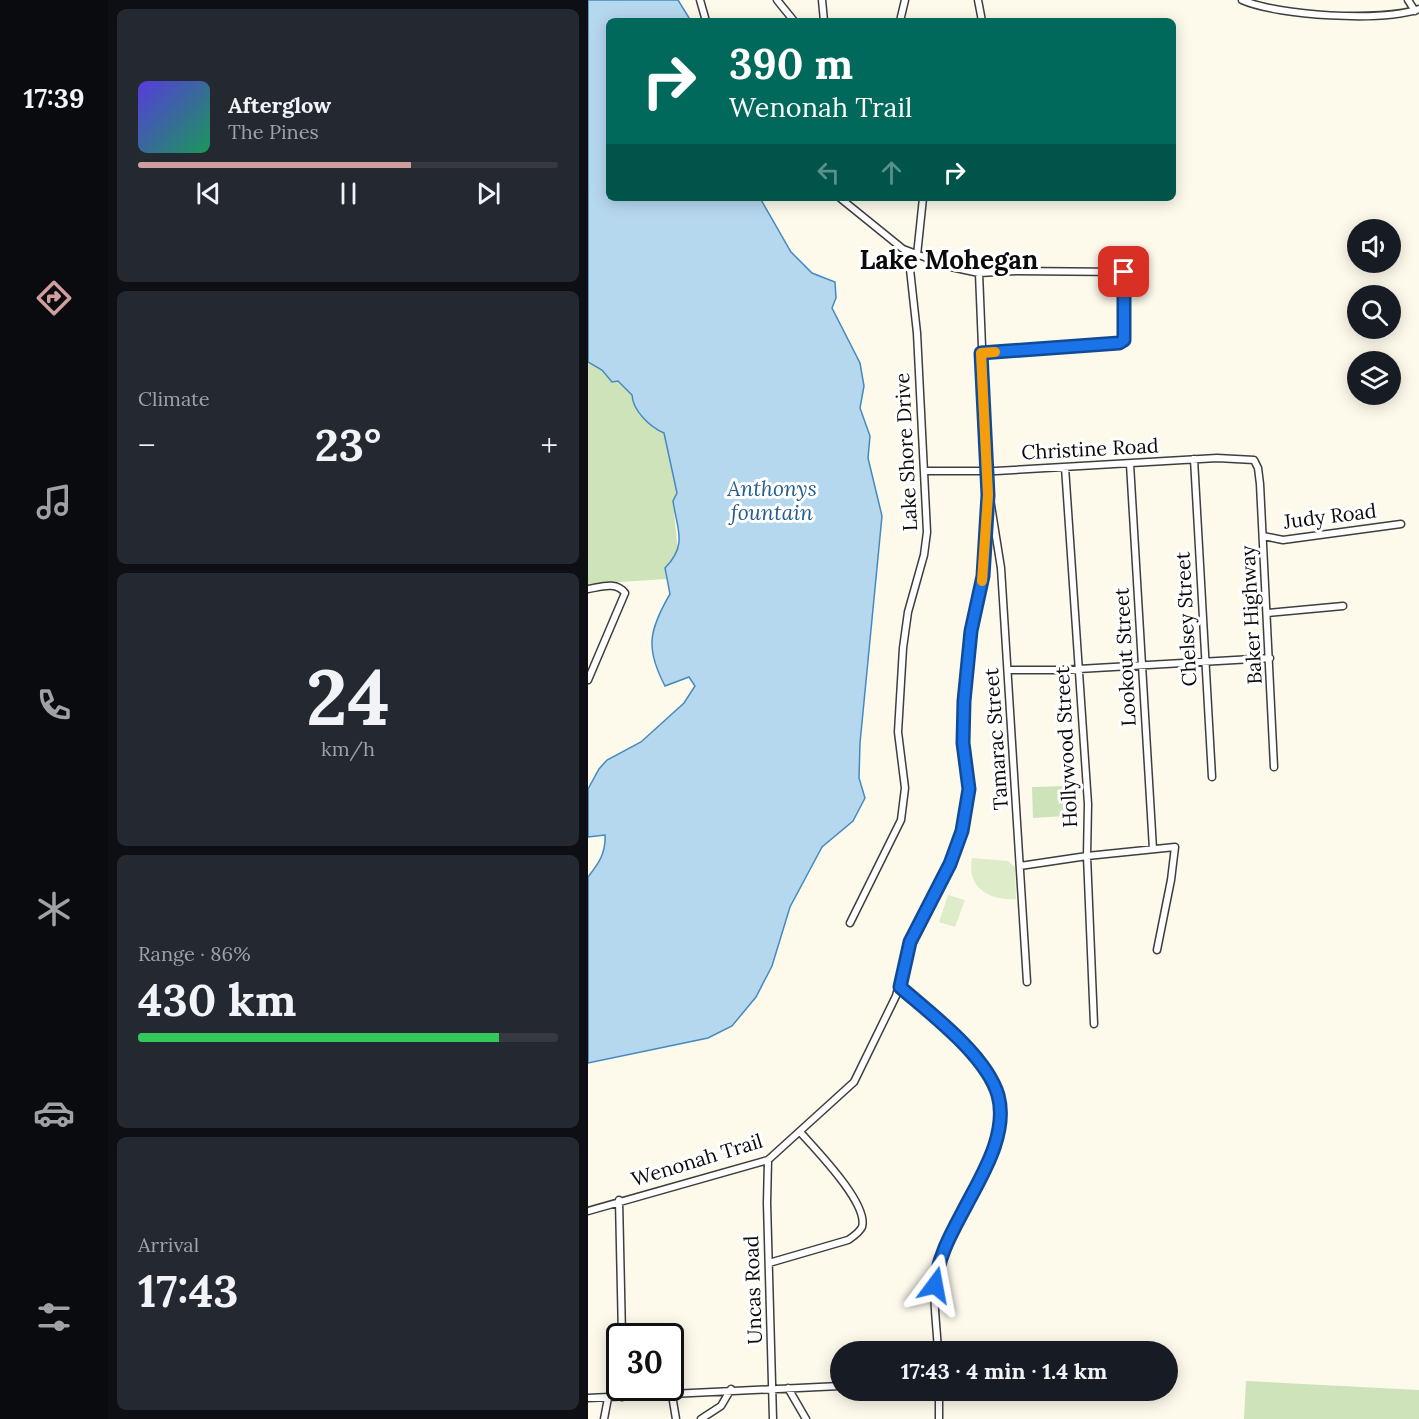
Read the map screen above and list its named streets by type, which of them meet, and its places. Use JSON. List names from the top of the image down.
{
  "streets": {
    "street": [
      "Christine Road",
      "Lake Shore Drive",
      "Judy Road",
      "Baker Highway",
      "Chelsey Street",
      "Lookout Street",
      "Tamarac Street",
      "Hollywood Street",
      "Wenonah Trail",
      "Uncas Road"
    ]
  },
  "crossings": [
    ["Christine Road", "Lake Shore Drive"],
    ["Christine Road", "Baker Highway"],
    ["Christine Road", "Chelsey Street"],
    ["Christine Road", "Lookout Street"],
    ["Christine Road", "Hollywood Street"],
    ["Christine Road", "Wenonah Trail"],
    ["Judy Road", "Baker Highway"],
    ["Tamarac Street", "Wenonah Trail"],
    ["Wenonah Trail", "Uncas Road"]
  ],
  "districts": ["Lake Mohegan"],
  "water": ["Anthonys fountain"],
  "page": {
    "tabs": "17:39",
    "turn": ["390 m", "Wenonah Trail"],
    "song": ["Afterglow", "The Pines"],
    "tile": [
      "Climate",
      ["24", "km/h"],
      ["Range · 86%", "430 km"],
      ["Arrival", "17:43"]
    ],
    "heat": ["−", "23°", "+"],
    "limit": "30",
    "trip": "17:43 · 4 min · 1.4 km"
  }
}
